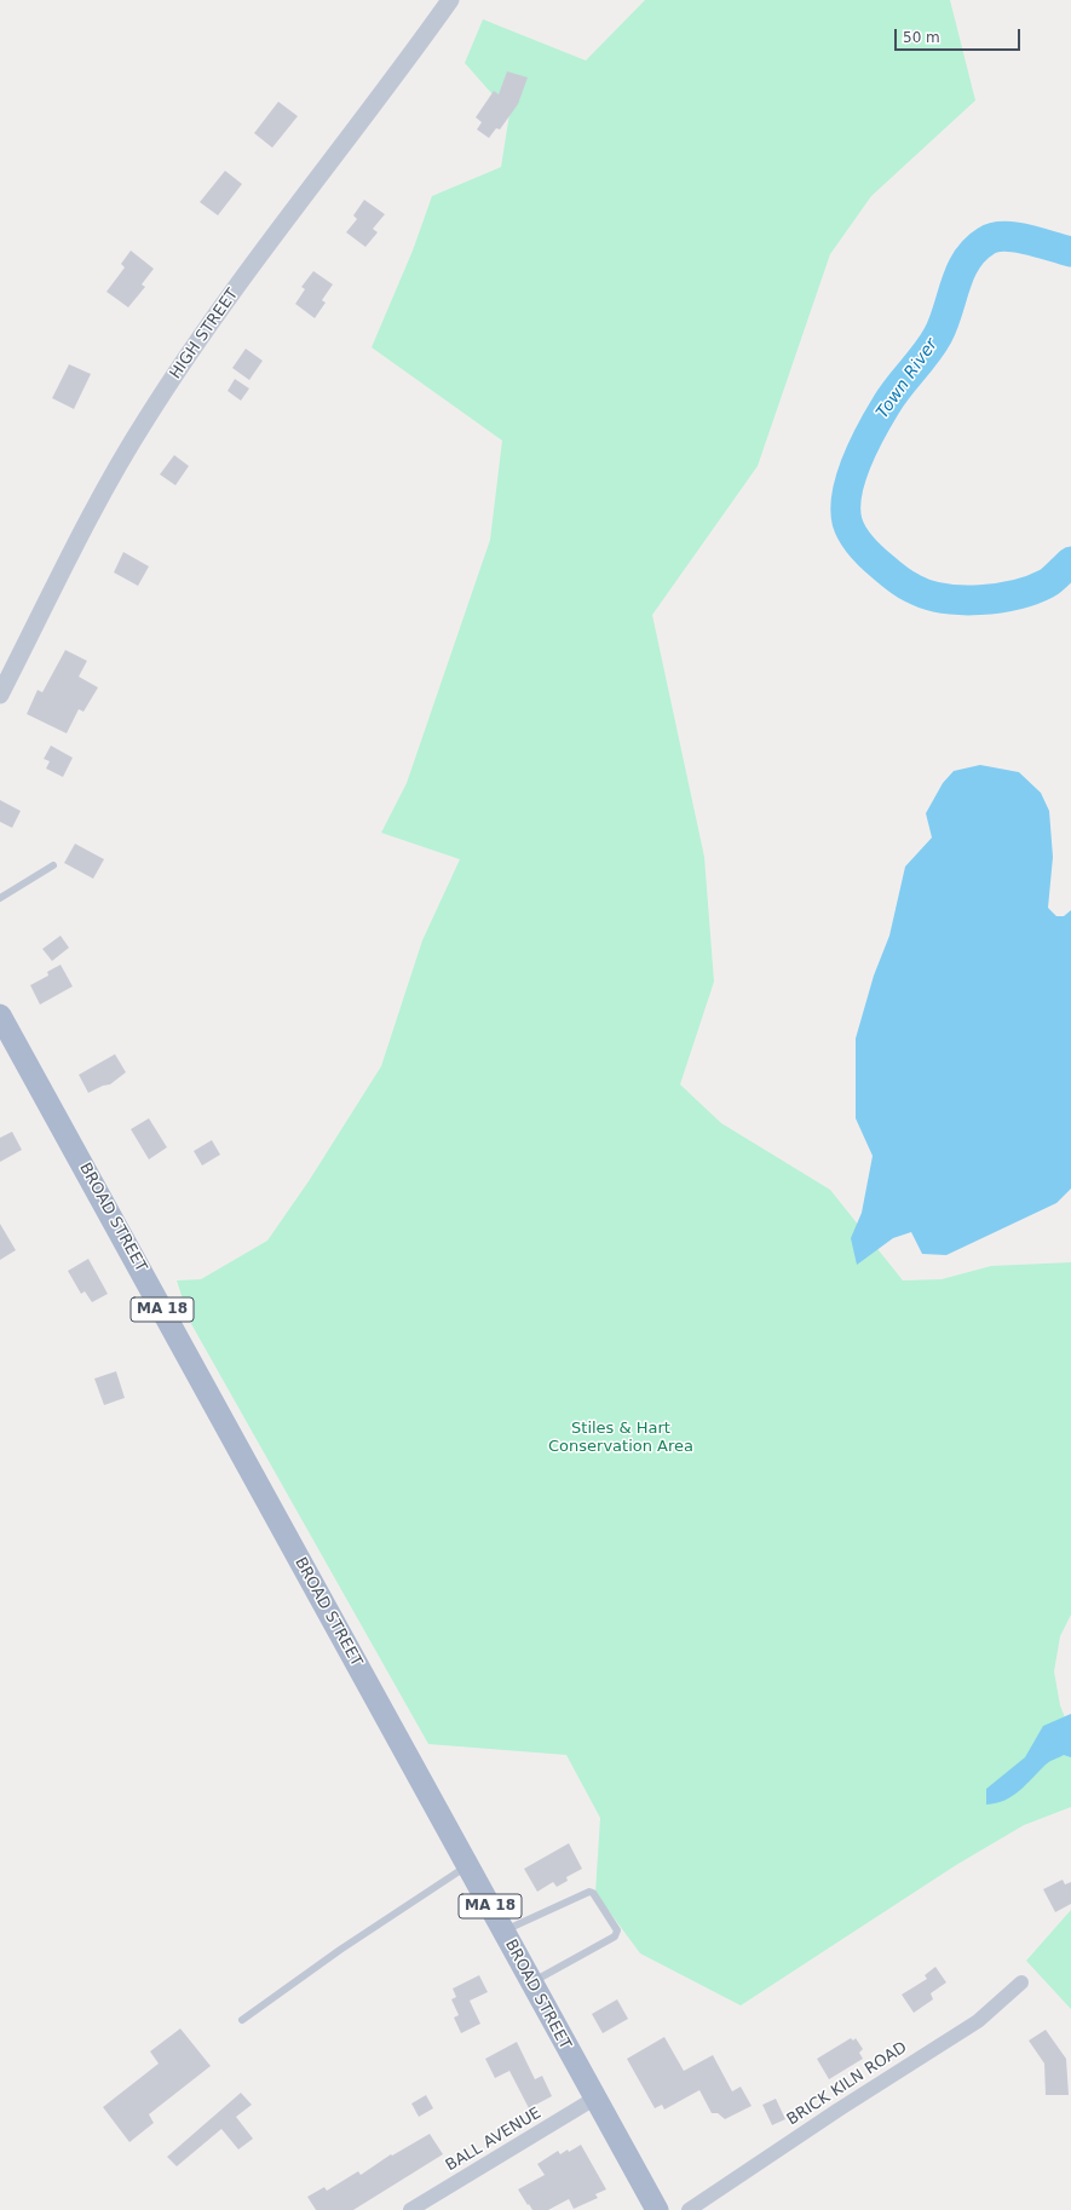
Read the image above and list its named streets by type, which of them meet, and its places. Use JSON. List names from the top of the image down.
{
  "streets": {
    "main road": ["BROAD STREET", "MA 18"],
    "street": ["HIGH STREET", "BRICK KILN ROAD", "BALL AVENUE"]
  },
  "crossings": [
    ["BROAD STREET", "BALL AVENUE"]
  ],
  "water": ["Town River"],
  "parks": ["Stiles & Hart Conservation Area"],
  "scale_bar": "50 m"
}
